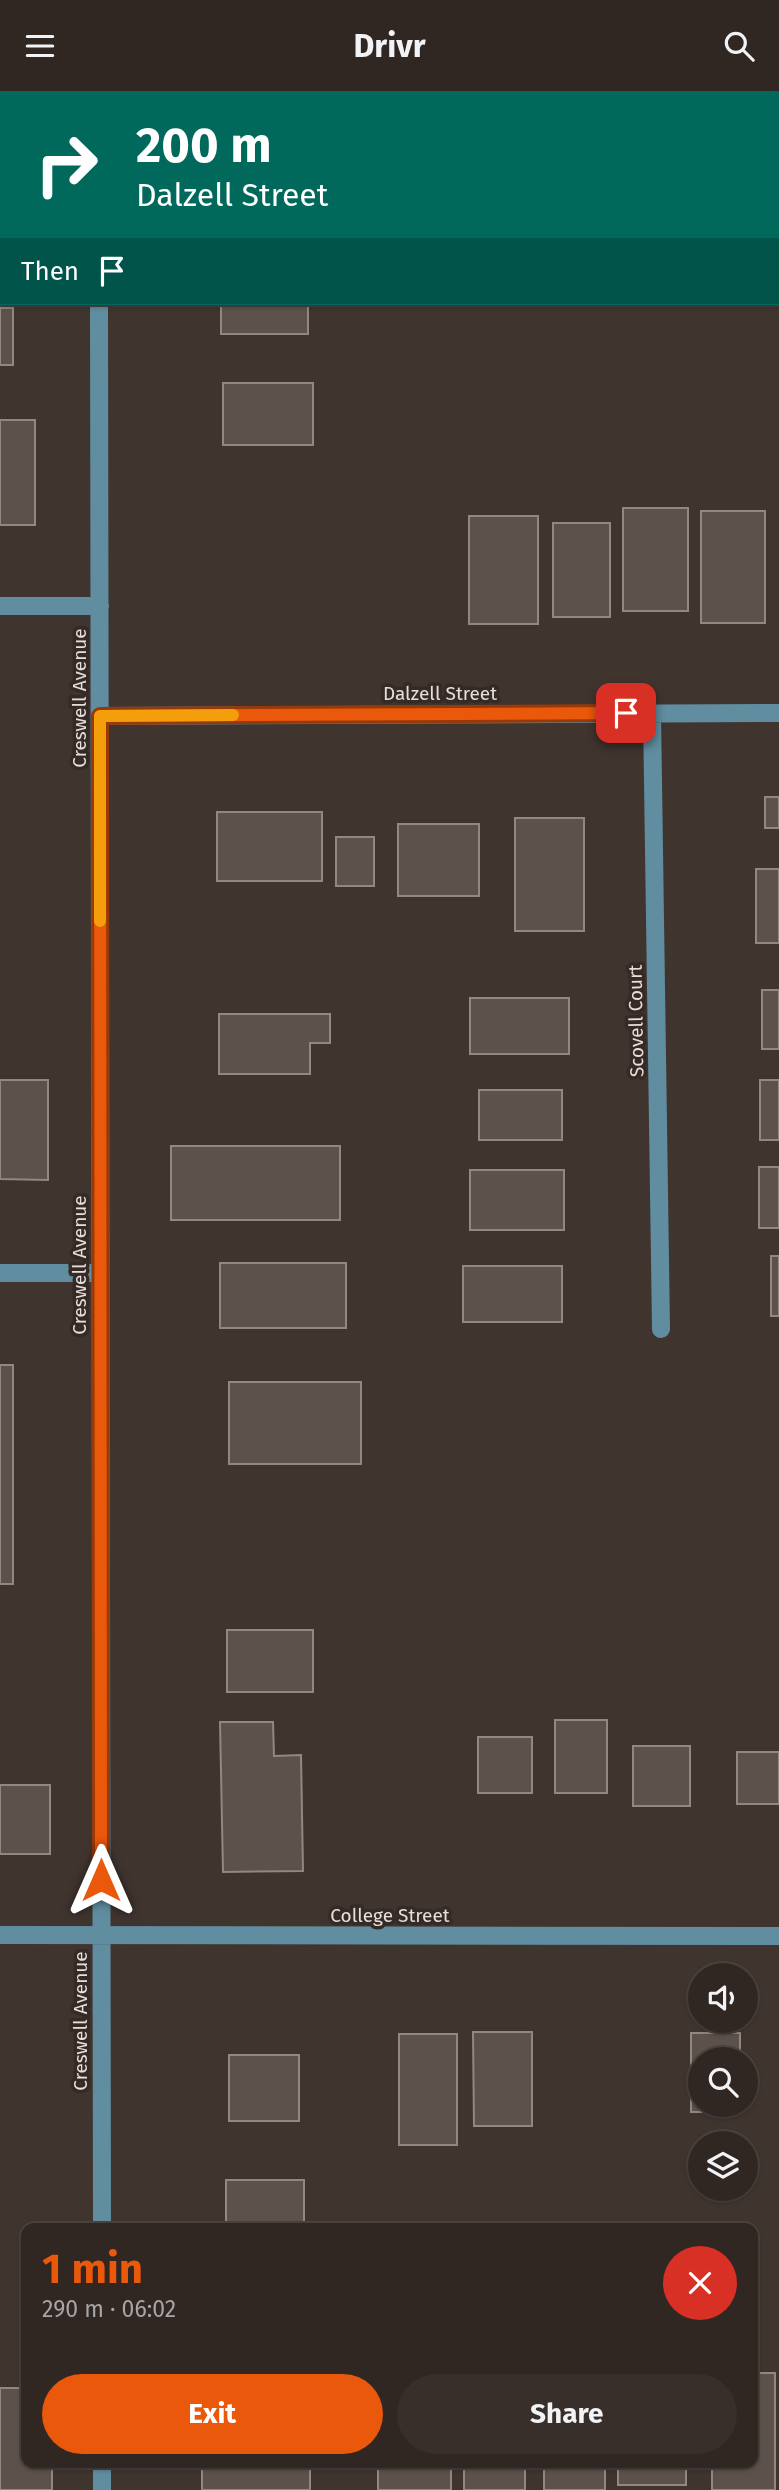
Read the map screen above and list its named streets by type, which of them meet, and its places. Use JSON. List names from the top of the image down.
{
  "streets": {
    "street": [
      "Dalzell Street",
      "Creswell Avenue",
      "Scovell Court",
      "College Street"
    ]
  },
  "crossings": [
    ["Dalzell Street", "Creswell Avenue"],
    ["Dalzell Street", "Scovell Court"],
    ["Creswell Avenue", "College Street"]
  ],
  "page": {
    "header": "Drivr",
    "turn": ["200 m", "Dalzell Street"],
    "then": "Then",
    "heading": ["1 min", "290 m · 06:02"],
    "buttons": ["Exit", "Share"]
  }
}
